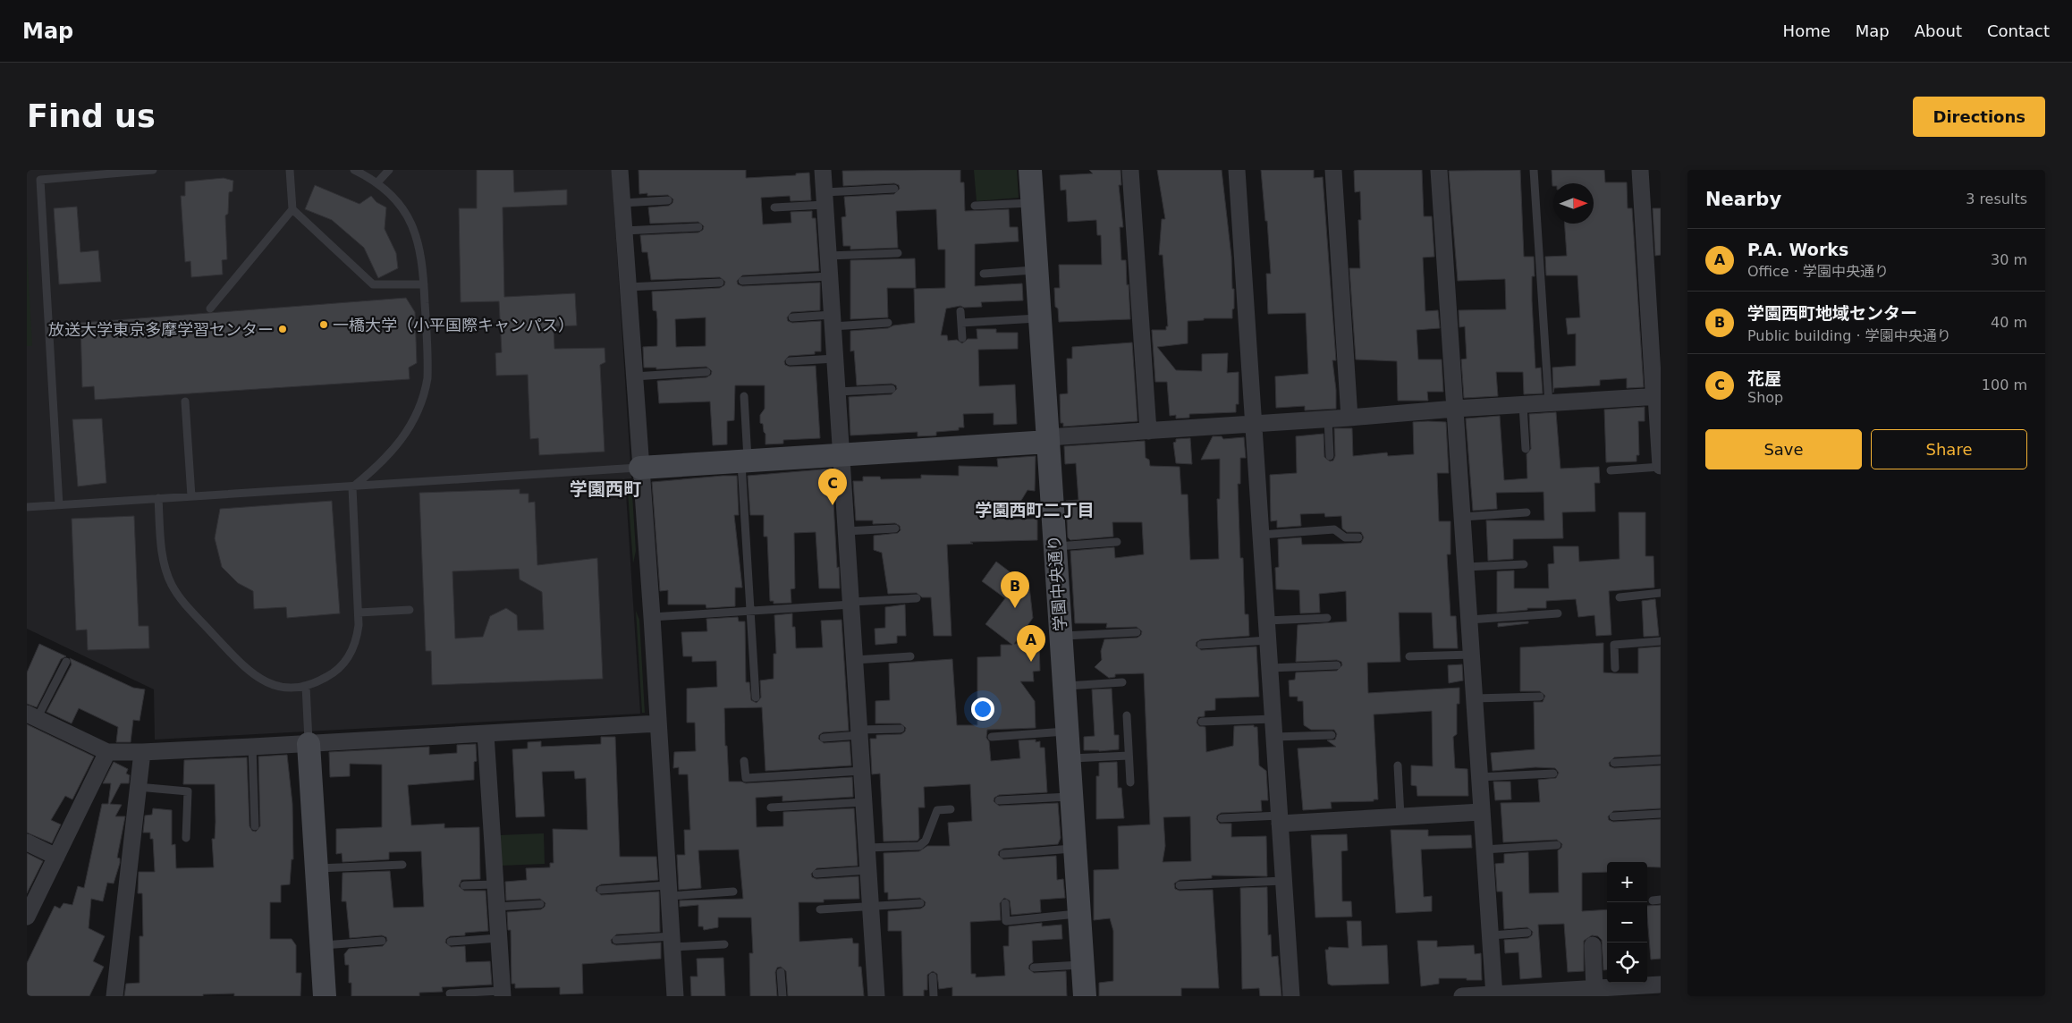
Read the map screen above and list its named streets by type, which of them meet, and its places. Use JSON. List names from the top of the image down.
{
  "streets": {
    "street": ["学園中央通り"]
  },
  "districts": ["学園西町", "学園西町二丁目"],
  "places": ["一橋大学（小平国際キャンパス）", "放送大学東京多摩学習センター"],
  "north": "right",
  "page": {
    "header": "Map",
    "nav": [
      "Home",
      "Map",
      "About",
      "Contact"
    ],
    "buttons": [
      "Directions",
      ["Save", "Share"]
    ],
    "title": "Find us",
    "heading": ["Nearby", "3 results"],
    "list": [
      {
        "mark": "A",
        "name": "P.A. Works",
        "note": "Office · 学園中央通り",
        "value": "30 m"
      },
      {
        "mark": "B",
        "name": "学園西町地域センター",
        "note": "Public building · 学園中央通り",
        "value": "40 m"
      },
      {
        "mark": "C",
        "name": "花屋",
        "note": "Shop",
        "value": "100 m"
      }
    ],
    "pins": ["C", "B", "A"],
    "map_buttons": ["+", "−"]
  }
}
